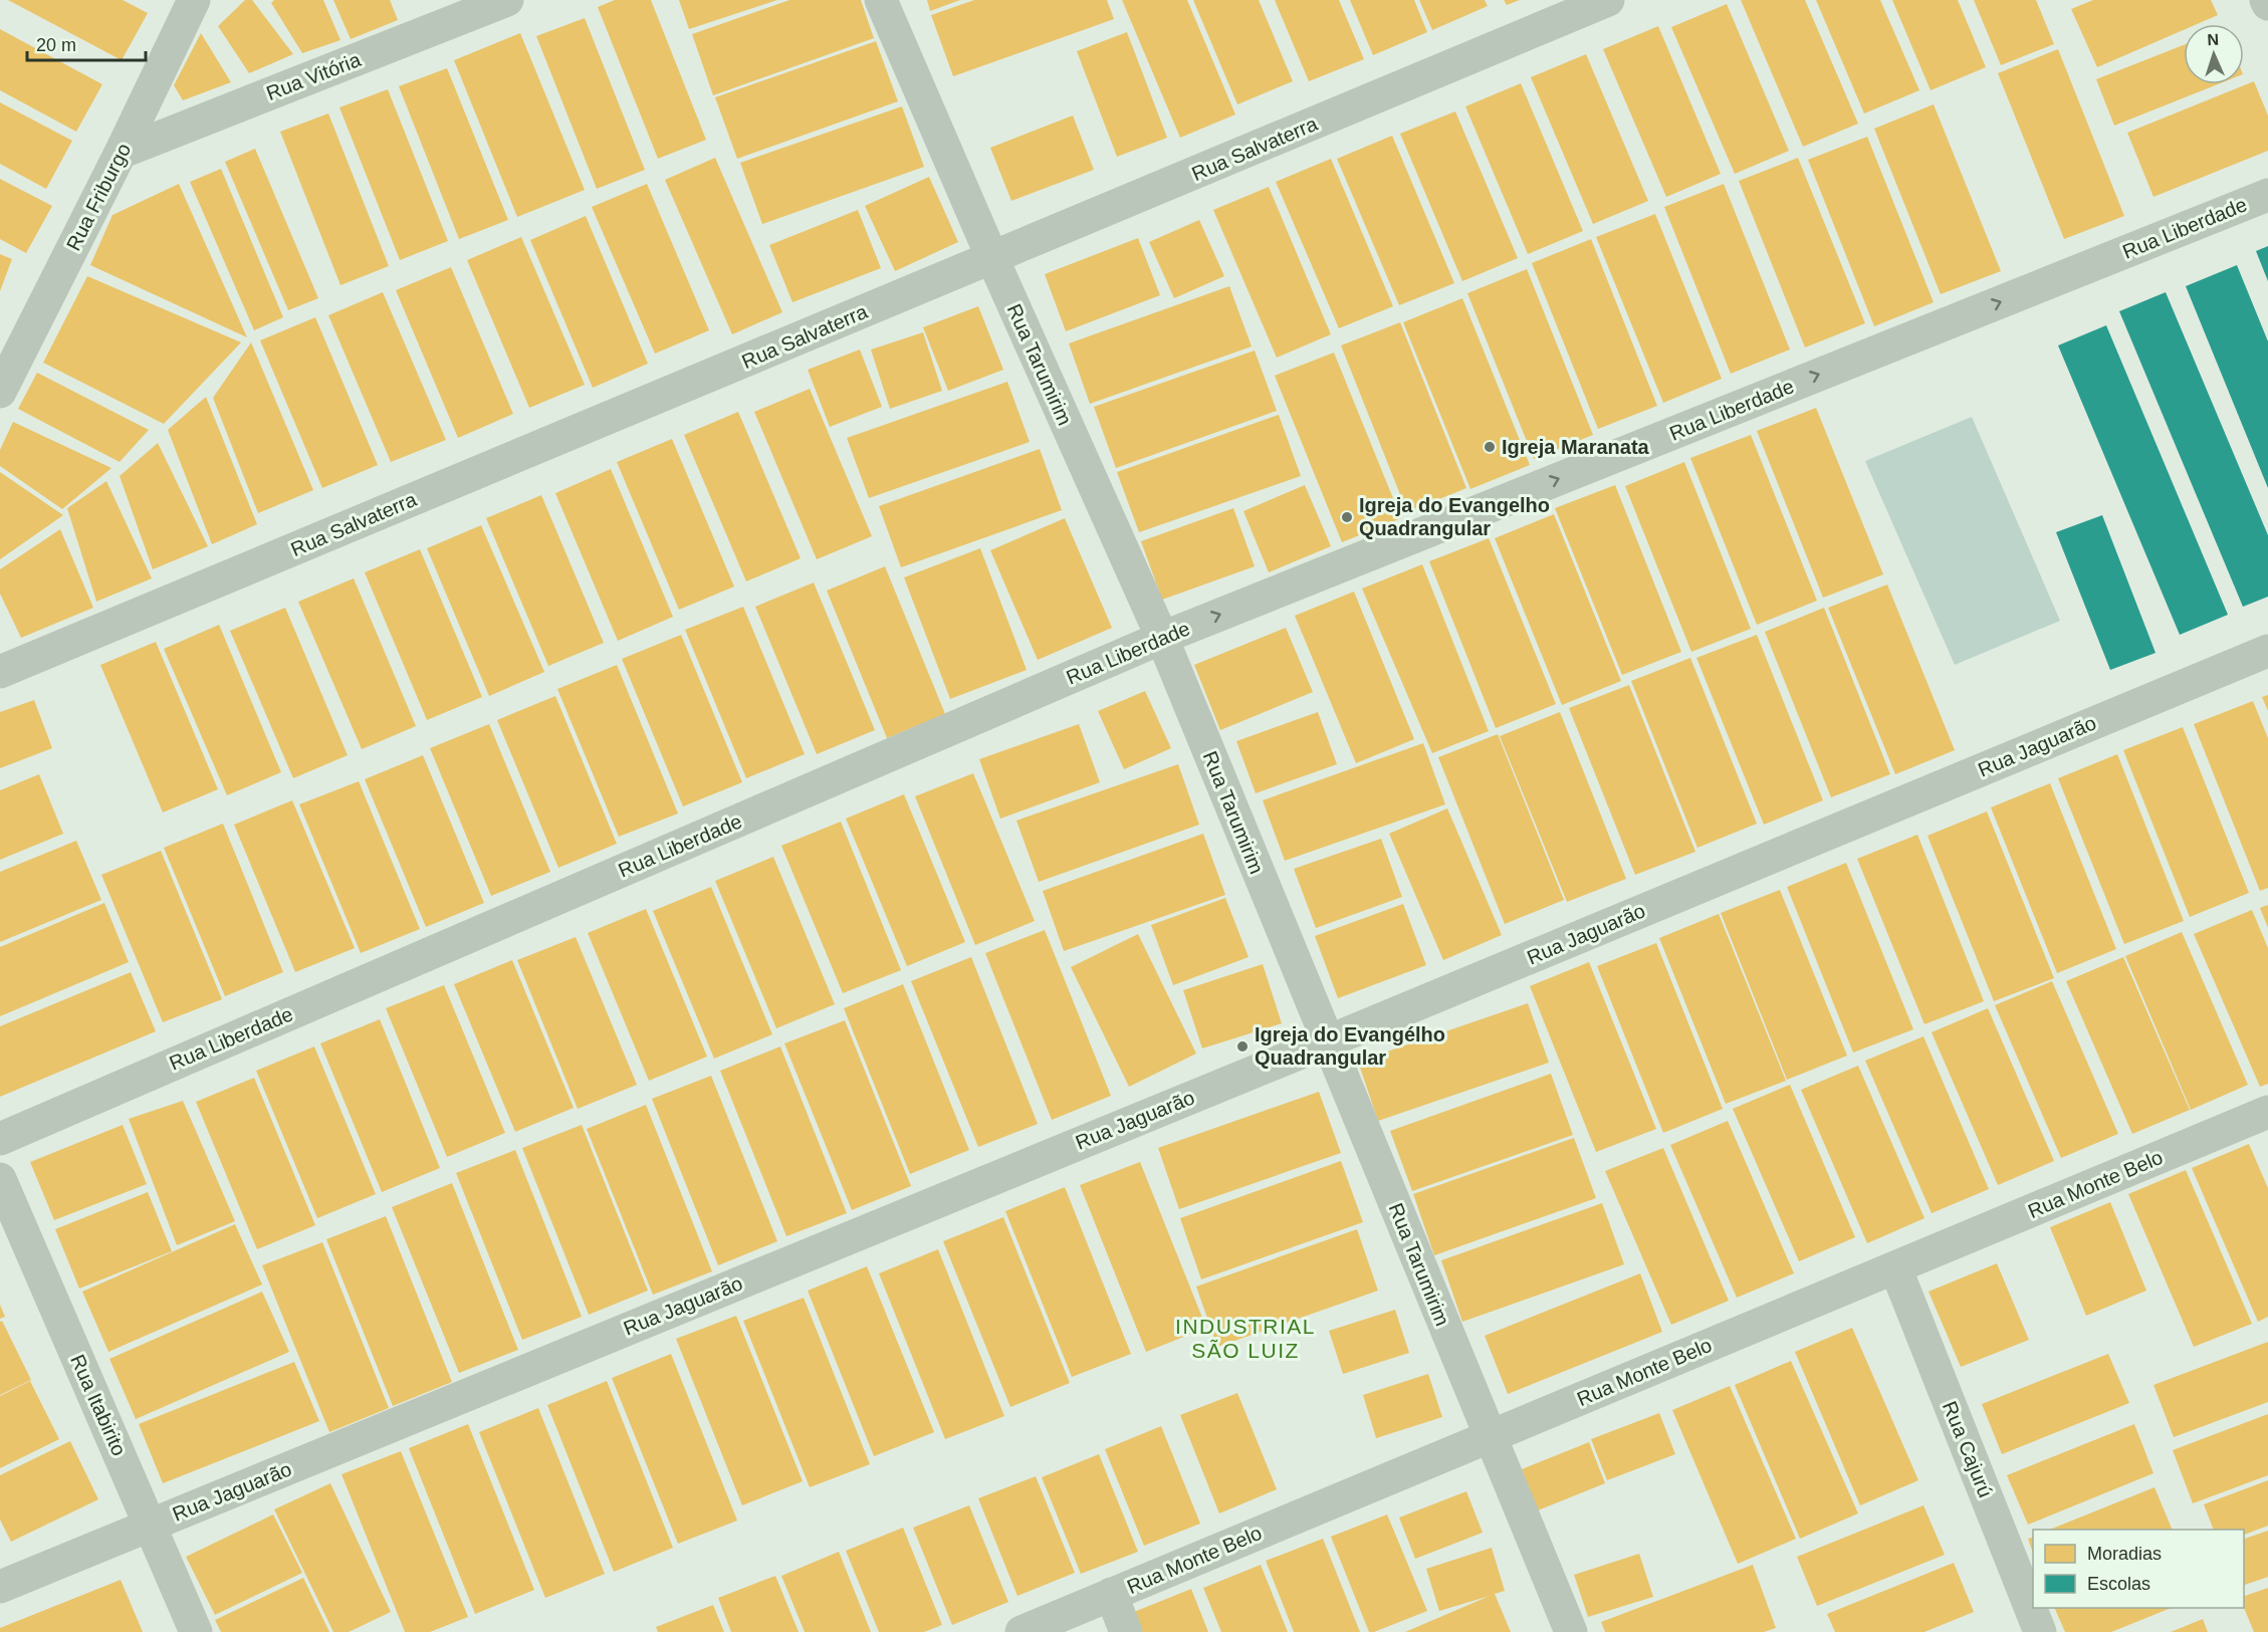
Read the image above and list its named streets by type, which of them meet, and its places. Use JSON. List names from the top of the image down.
{
  "streets": {
    "street": [
      "Rua Vitória",
      "Rua Salvaterra",
      "Rua Friburgo",
      "Rua Liberdade",
      "Rua Tarumirim",
      "Rua Jaguarão",
      "Rua Monte Belo",
      "Rua Itabirito",
      "Rua Cajurú"
    ]
  },
  "crossings": [
    ["Rua Vitória", "Rua Friburgo"],
    ["Rua Salvaterra", "Rua Tarumirim"],
    ["Rua Liberdade", "Rua Tarumirim"],
    ["Rua Tarumirim", "Rua Jaguarão"],
    ["Rua Tarumirim", "Rua Monte Belo"],
    ["Rua Jaguarão", "Rua Itabirito"],
    ["Rua Monte Belo", "Rua Cajurú"]
  ],
  "one_way": ["Rua Liberdade"],
  "districts": ["INDUSTRIAL SÃO LUIZ"],
  "places": ["Igreja Maranata", "Igreja do Evangelho Quadrangular", "Igreja do Evangélho Quadrangular"],
  "legend": ["Moradias", "Escolas"],
  "scale_bar": "20 m",
  "north": "top"
}
